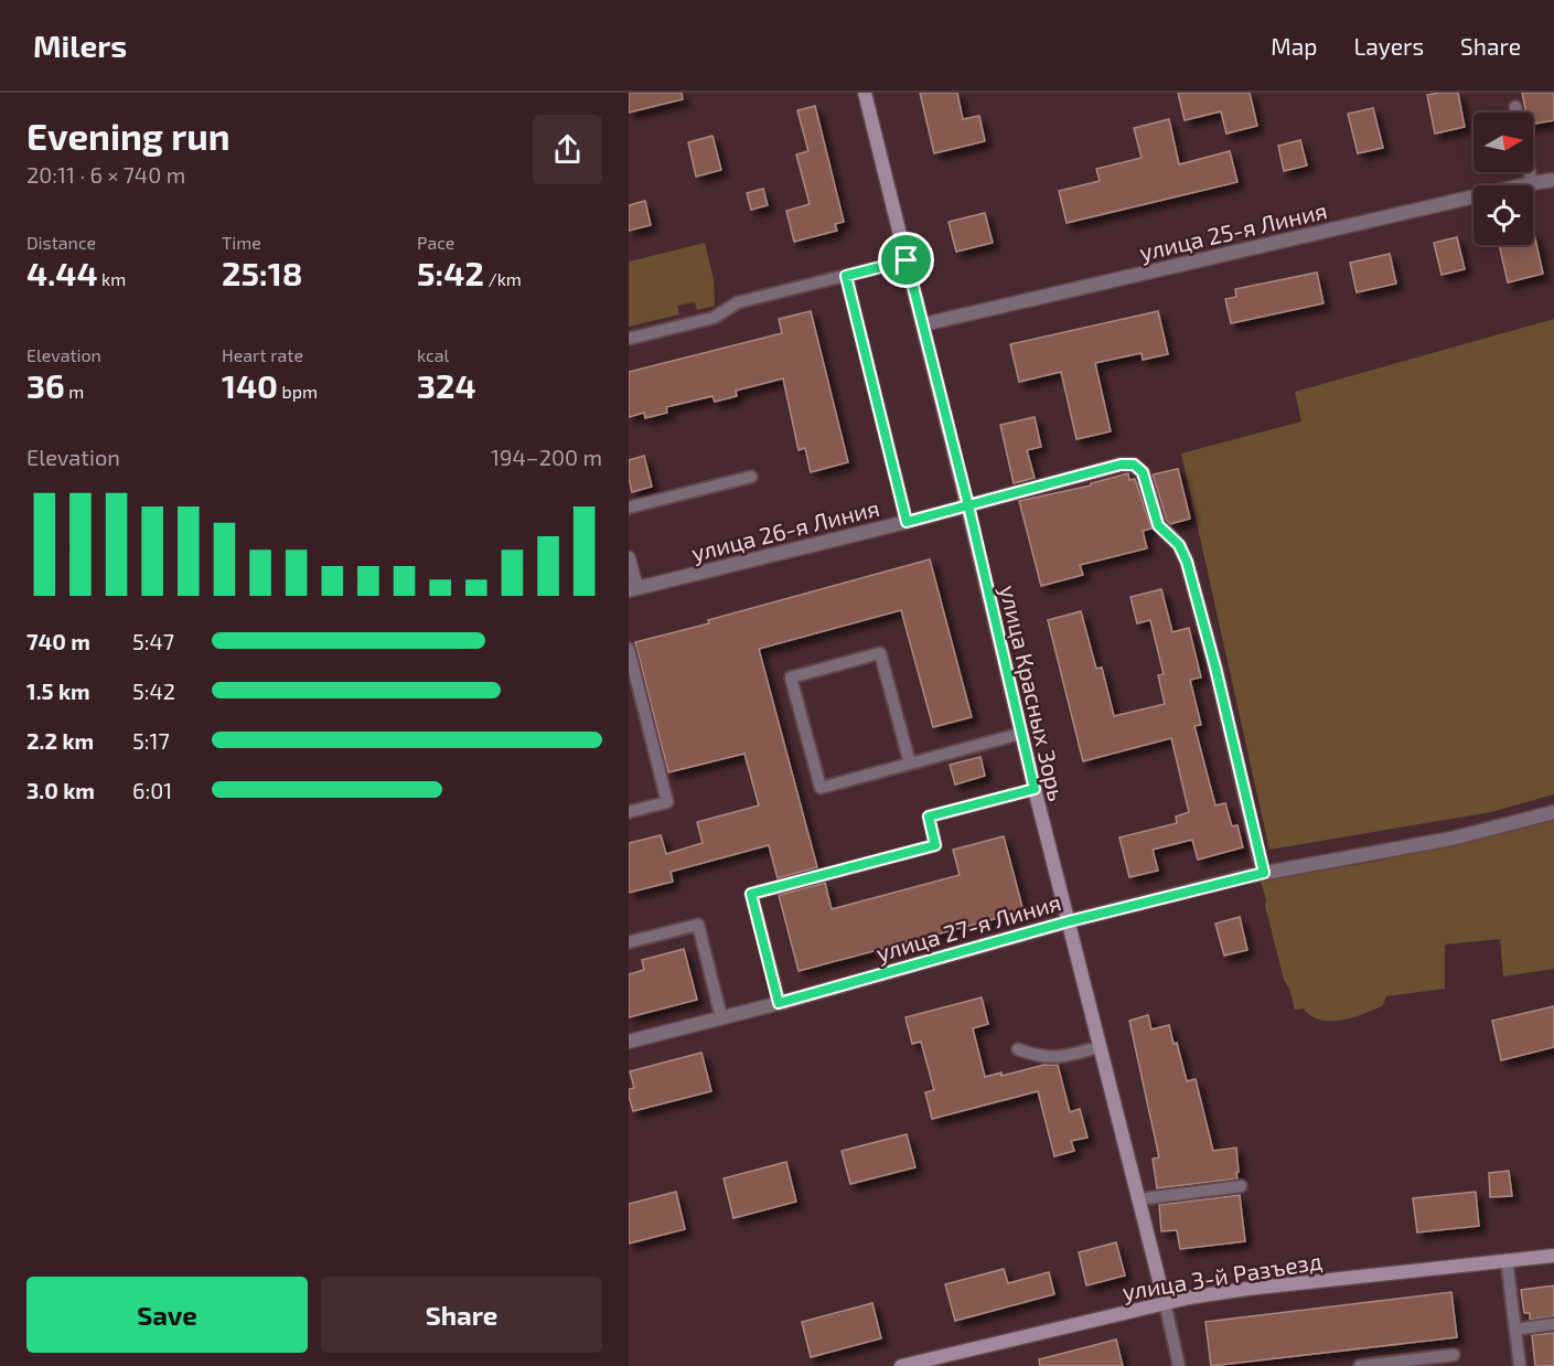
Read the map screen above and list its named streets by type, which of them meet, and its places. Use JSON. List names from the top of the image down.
{
  "streets": {
    "street": [
      "улица 25-я Линия",
      "улица 26-я Линия",
      "улица Красных Зорь",
      "улица 27-я Линия",
      "улица 3-й Разъезд"
    ]
  },
  "crossings": [
    ["улица 25-я Линия", "улица Красных Зорь"],
    ["улица 26-я Линия", "улица Красных Зорь"],
    ["улица 26-я Линия", "улица 27-я Линия"],
    ["улица Красных Зорь", "улица 27-я Линия"],
    ["улица Красных Зорь", "улица 3-й Разъезд"]
  ],
  "north": "right",
  "page": {
    "header": "Milers",
    "nav": ["Map", "Layers", "Share"],
    "heading": ["Evening run", "20:11 · 6 × 740 m"],
    "stats": [
      ["Distance", "4.44 km"],
      ["Time", "25:18"],
      ["Pace", "5:42 /km"],
      ["Elevation", "36 m"],
      ["Heart rate", "140 bpm"],
      ["kcal", "324"]
    ],
    "chart": ["Elevation", "194–200 m"],
    "list": [
      {
        "name": "740 m",
        "note": "5:47"
      },
      {
        "name": "1.5 km",
        "note": "5:42"
      },
      {
        "name": "2.2 km",
        "note": "5:17"
      },
      {
        "name": "3.0 km",
        "note": "6:01"
      }
    ],
    "buttons": ["Save", "Share"]
  }
}
